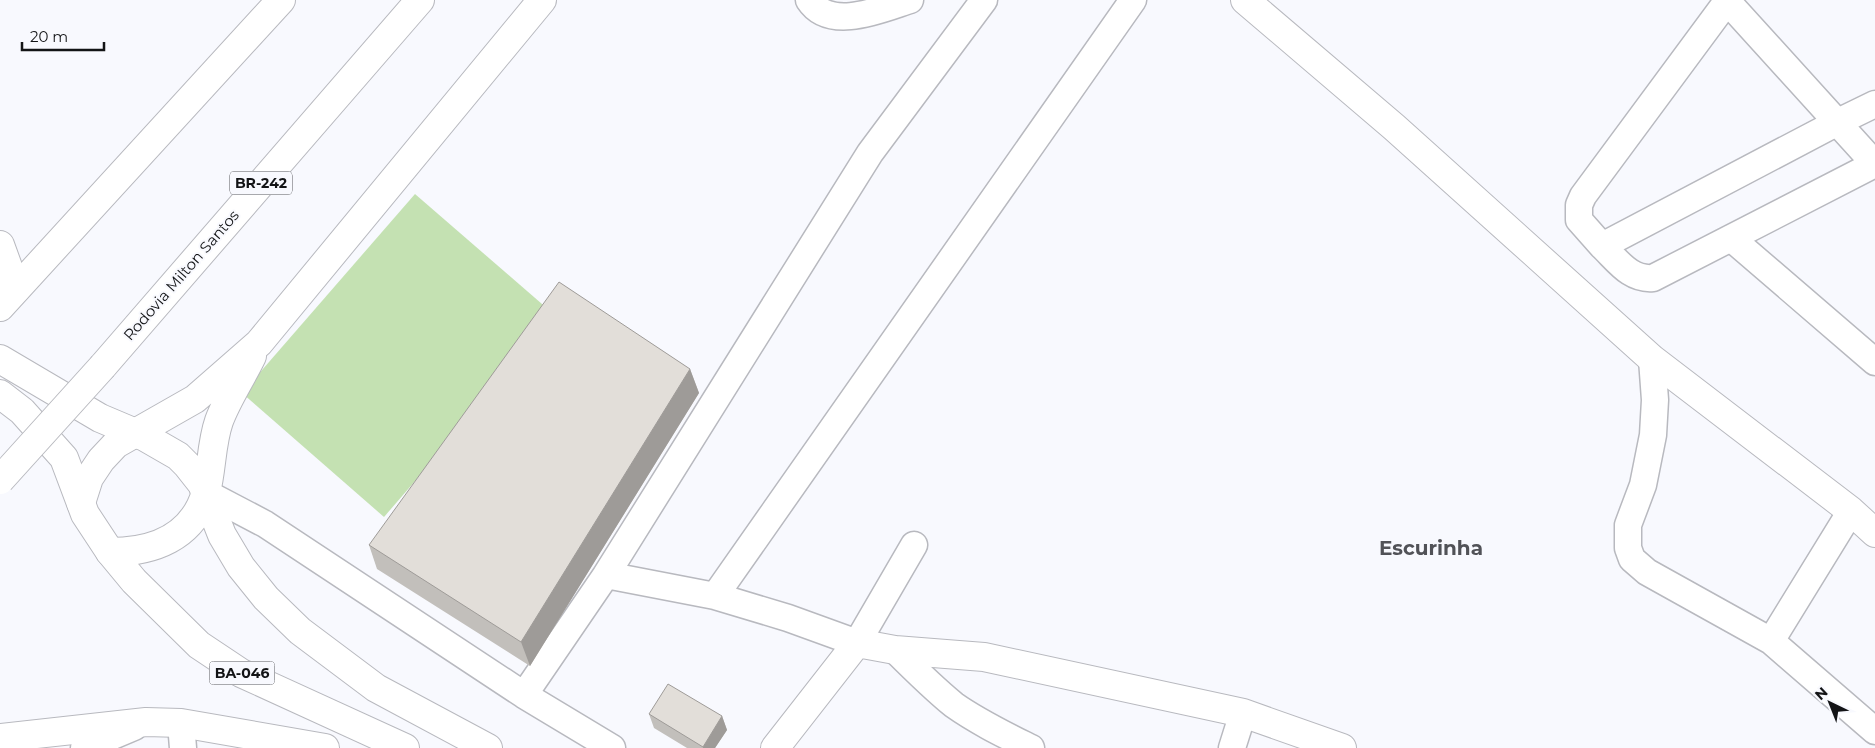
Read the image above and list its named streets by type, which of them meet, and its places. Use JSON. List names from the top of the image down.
{
  "streets": {
    "main road": ["BR-242", "Rodovia Milton Santos", "BA-046"]
  },
  "districts": ["Escurinha"],
  "scale_bar": "20 m",
  "north": "top left"
}
